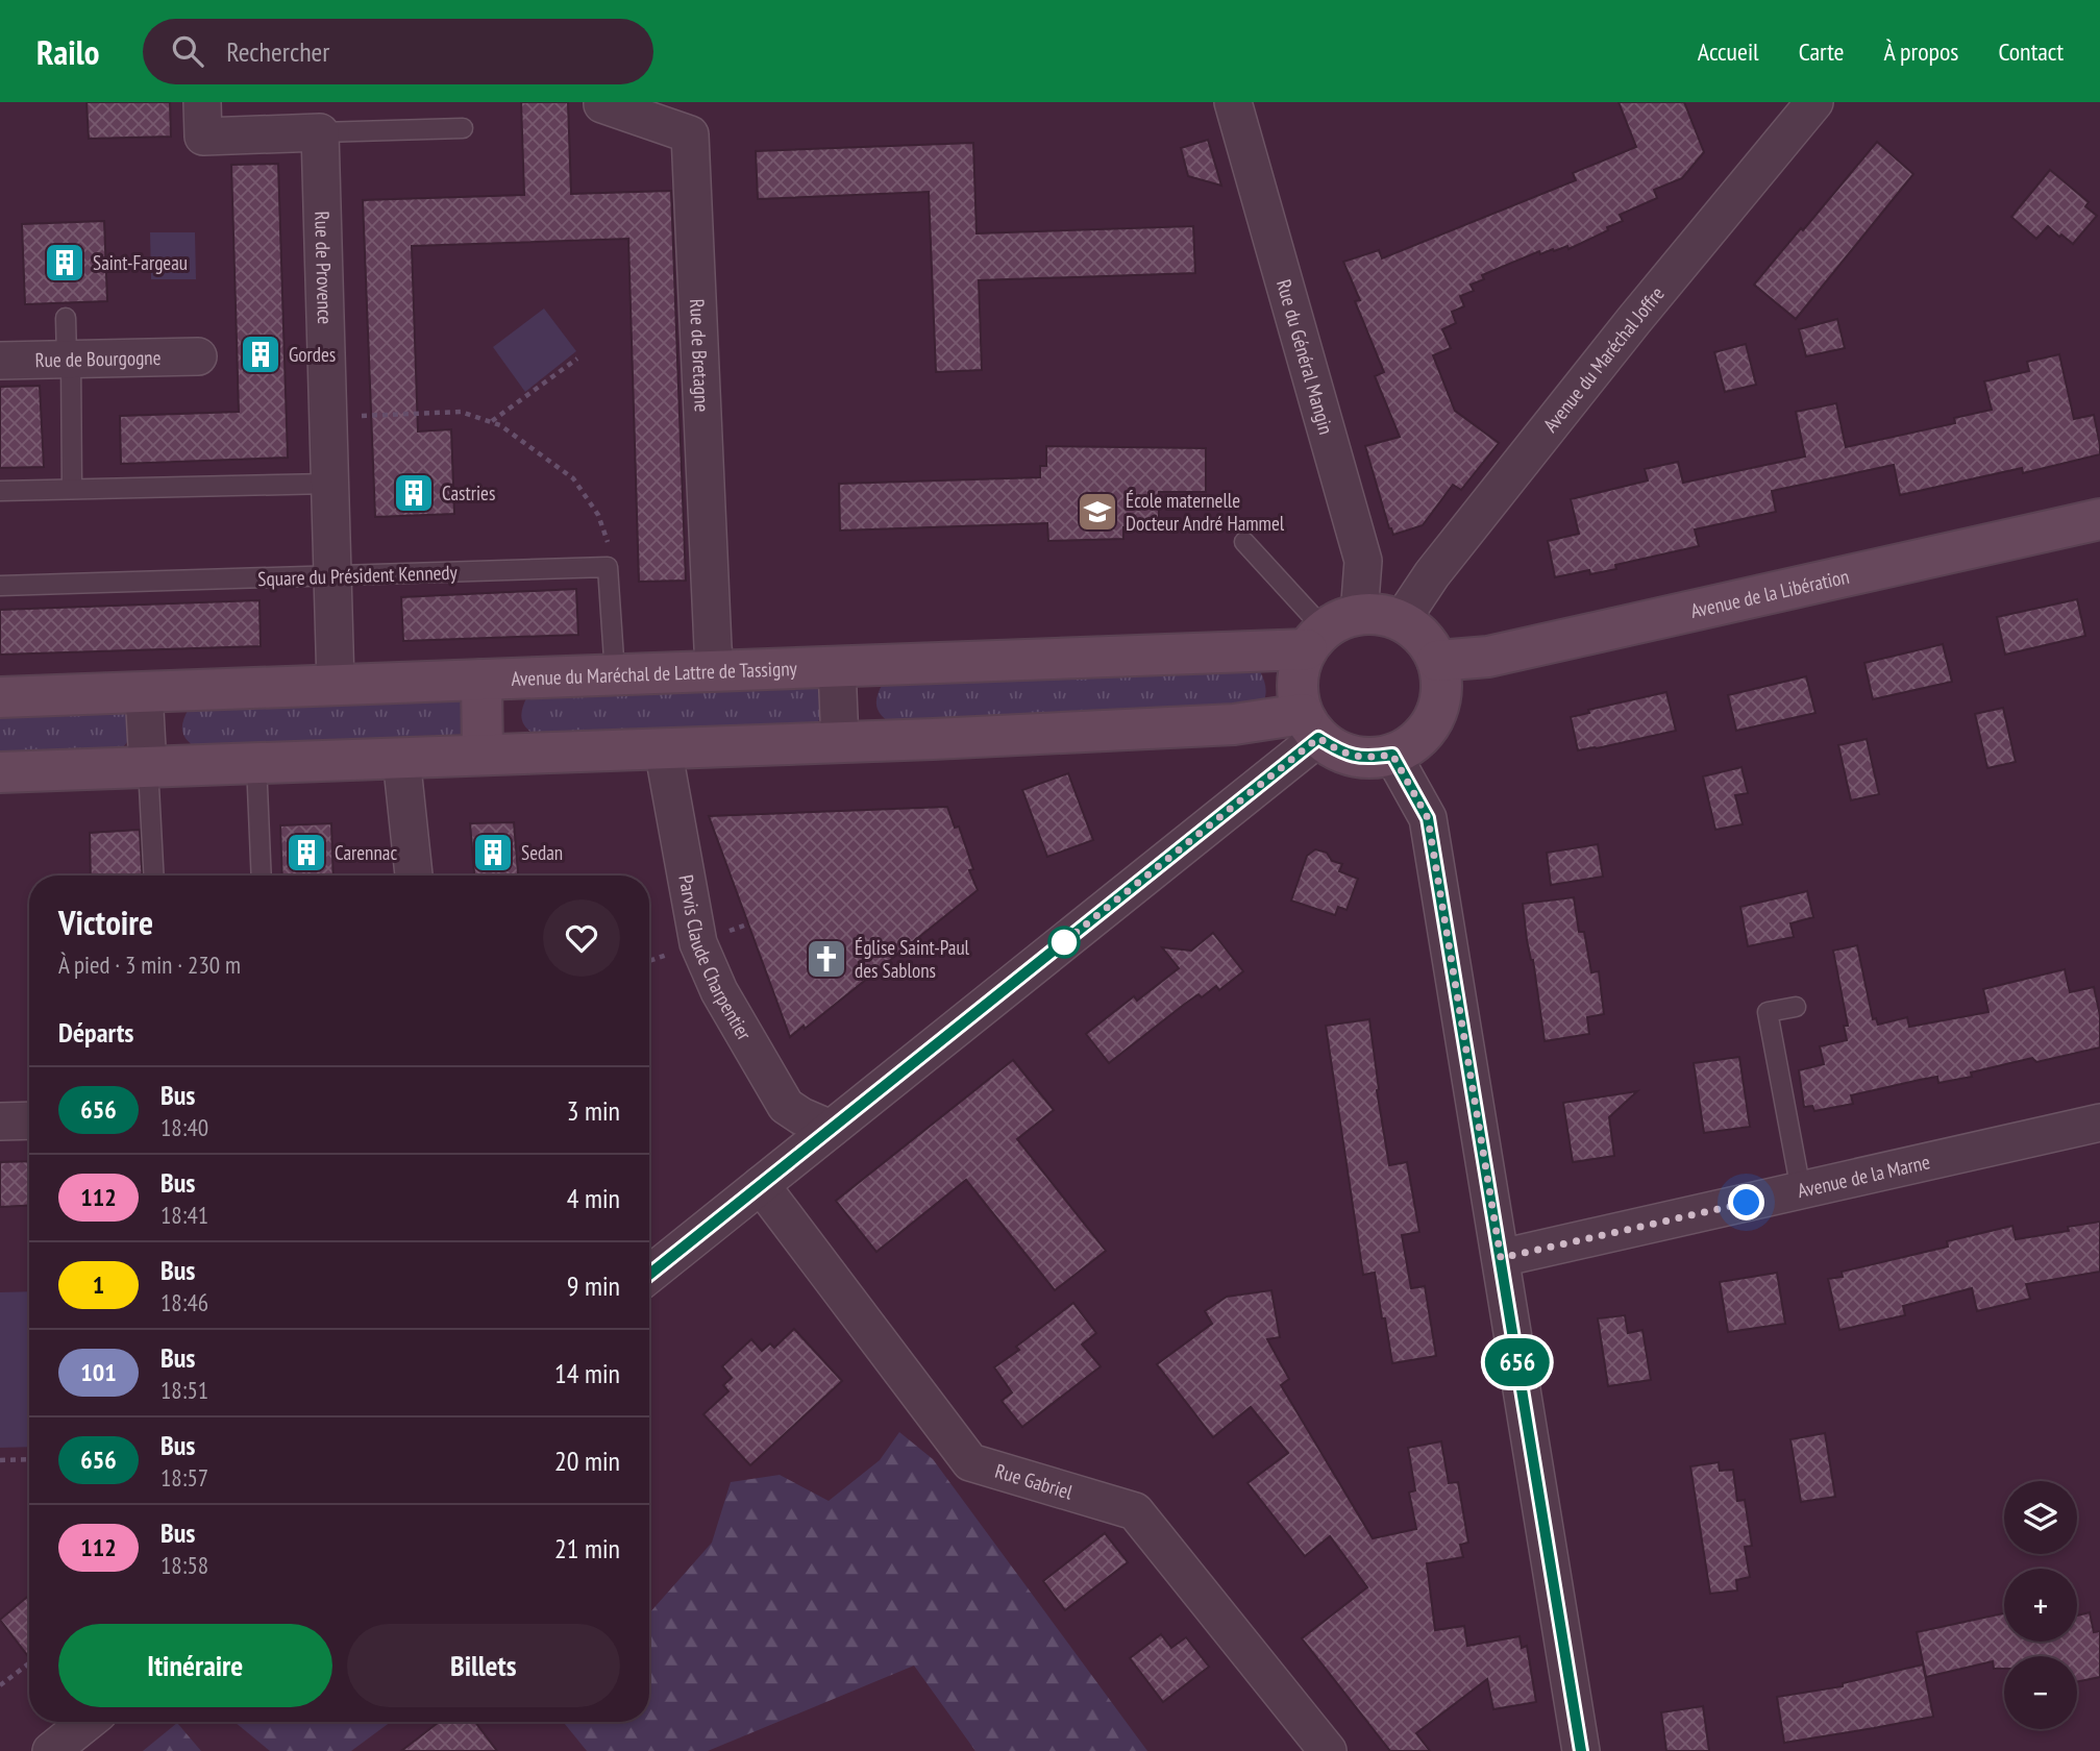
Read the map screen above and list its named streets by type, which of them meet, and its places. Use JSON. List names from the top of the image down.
{
  "streets": {
    "street": [
      "Rue de Provence",
      "Rue de Bretagne",
      "Rue du Général Mangin",
      "Rue de Bourgogne",
      "Avenue du Maréchal Joffre",
      "Avenue de la Libération",
      "Avenue du Maréchal de Lattre de Tassigny",
      "Parvis Claude Charpentier",
      "Avenue de la Marne",
      "Rue Gabriel"
    ],
    "lane": ["Square du Président Kennedy"]
  },
  "crossings": [
    ["Rue de Provence", "Square du Président Kennedy"],
    ["Rue de Provence", "Avenue du Maréchal de Lattre de Tassigny"],
    ["Rue de Bretagne", "Avenue du Maréchal de Lattre de Tassigny"],
    ["Rue du Général Mangin", "Avenue du Maréchal Joffre"],
    ["Rue du Général Mangin", "Avenue de la Libération"],
    ["Rue du Général Mangin", "Avenue du Maréchal de Lattre de Tassigny"],
    ["Avenue du Maréchal Joffre", "Avenue de la Libération"],
    ["Avenue du Maréchal Joffre", "Avenue du Maréchal de Lattre de Tassigny"],
    ["Avenue de la Libération", "Avenue du Maréchal de Lattre de Tassigny"]
  ],
  "places": {
    "building": [
      "Saint-Fargeau",
      "Gordes",
      "Castries",
      "Carennac",
      "Sedan"
    ],
    "school or university": ["École maternelle Docteur André Hammel"],
    "church": ["Église Saint-Paul des Sablons"]
  },
  "lines": ["bus line 656"],
  "page": {
    "header": "Railo",
    "search": "Rechercher",
    "nav": [
      "Accueil",
      "Carte",
      "À propos",
      "Contact"
    ],
    "on_map": "656",
    "heading": [
      ["Victoire", "À pied · 3 min · 230 m"],
      "Départs"
    ],
    "list": [
      {
        "mark": "656",
        "name": "Bus",
        "note": "18:40",
        "value": "3 min"
      },
      {
        "mark": "112",
        "name": "Bus",
        "note": "18:41",
        "value": "4 min"
      },
      {
        "mark": "1",
        "name": "Bus",
        "note": "18:46",
        "value": "9 min"
      },
      {
        "mark": "101",
        "name": "Bus",
        "note": "18:51",
        "value": "14 min"
      },
      {
        "mark": "656",
        "name": "Bus",
        "note": "18:57",
        "value": "20 min"
      },
      {
        "mark": "112",
        "name": "Bus",
        "note": "18:58",
        "value": "21 min"
      }
    ],
    "map_buttons": ["+", "−"],
    "buttons": ["Itinéraire", "Billets"]
  }
}
